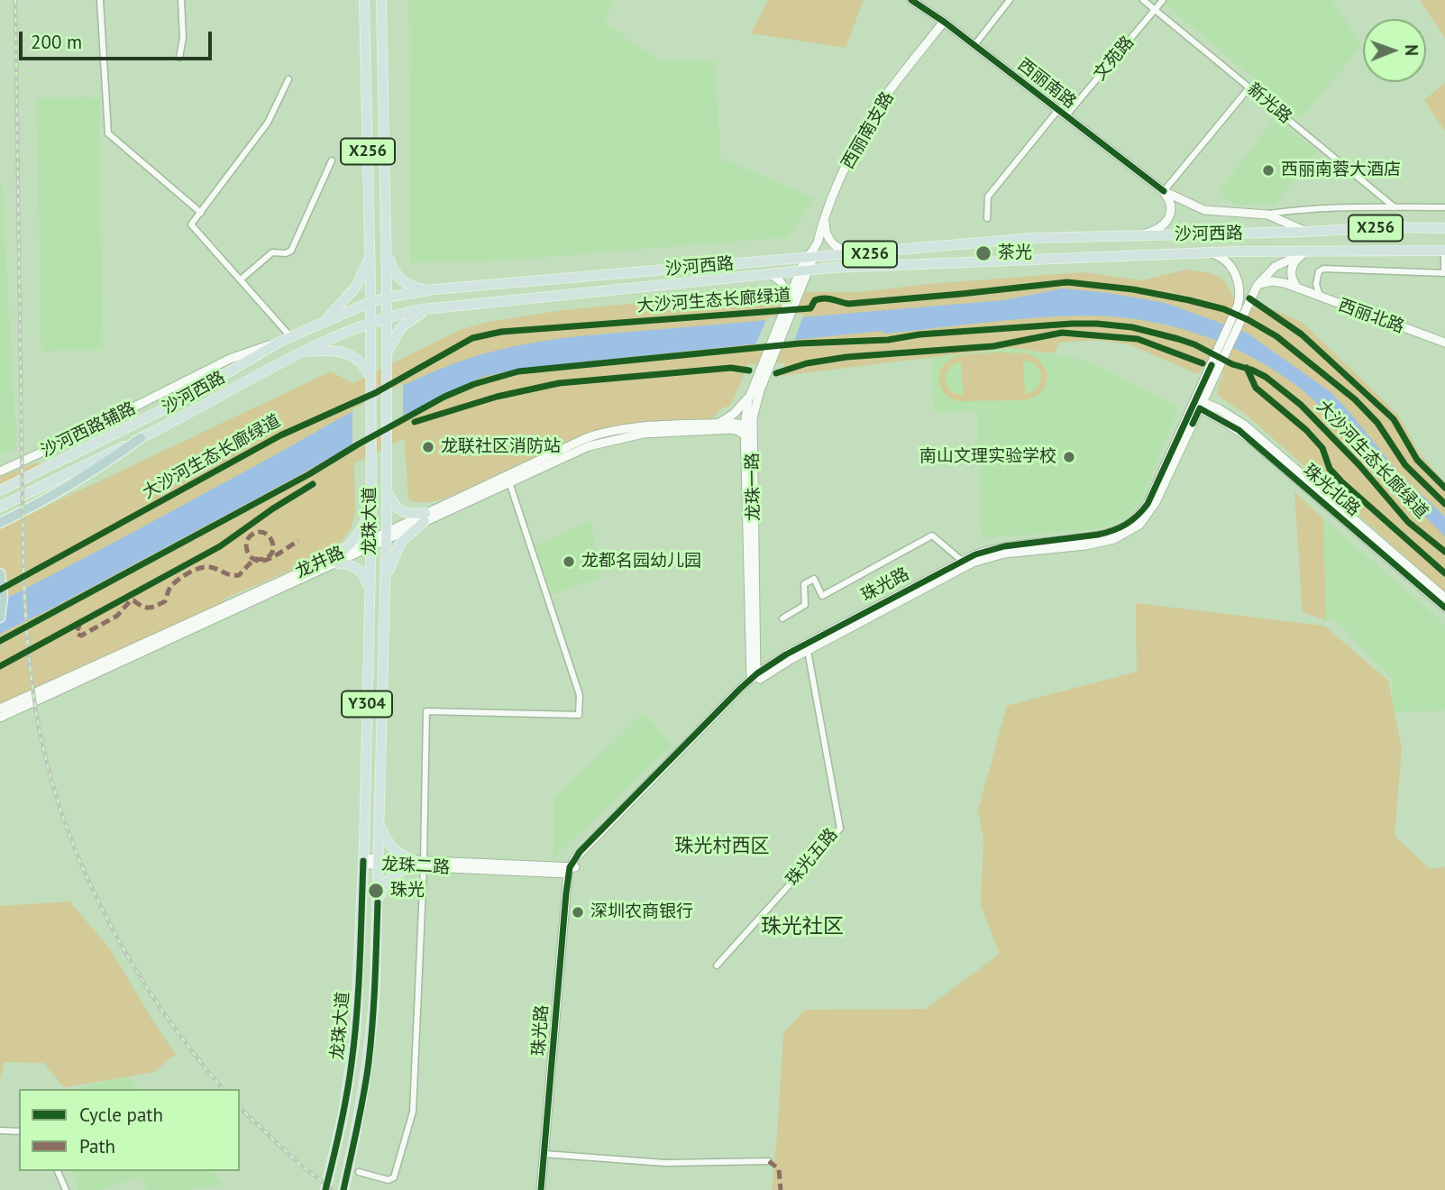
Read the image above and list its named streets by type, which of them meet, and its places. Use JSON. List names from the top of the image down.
{
  "streets": {
    "main road": [
      "X256",
      "沙河西路",
      "龙珠大道",
      "Y304"
    ],
    "street": [
      "文苑路",
      "西丽南路",
      "新光路",
      "西丽南支路",
      "西丽北路",
      "沙河西路辅路",
      "龙珠一路",
      "珠光北路",
      "龙井路",
      "珠光路",
      "珠光五路",
      "龙珠二路"
    ],
    "cycle path": ["大沙河生态长廊绿道"]
  },
  "crossings": [
    ["文苑路", "西丽南路"],
    ["文苑路", "新光路"],
    ["西丽南路", "西丽南支路"],
    ["西丽南路", "沙河西路"],
    ["西丽南支路", "沙河西路"],
    ["西丽南支路", "龙珠一路"],
    ["X256", "沙河西路"],
    ["X256", "龙珠大道"],
    ["沙河西路", "沙河西路辅路"],
    ["沙河西路", "龙珠一路"],
    ["沙河西路", "龙珠大道"],
    ["沙河西路", "珠光路"],
    ["西丽北路", "珠光路"],
    ["龙珠一路", "龙井路"],
    ["龙珠一路", "珠光路"],
    ["珠光北路", "珠光路"],
    ["龙珠大道", "龙井路"],
    ["龙珠大道", "龙珠二路"],
    ["珠光路", "珠光五路"],
    ["珠光路", "龙珠二路"]
  ],
  "districts": ["珠光村西区", "珠光社区"],
  "places": [
    "西丽南蓉大酒店",
    "茶光",
    "龙联社区消防站",
    "南山文理实验学校",
    "龙都名园幼儿园",
    "珠光",
    "深圳农商银行"
  ],
  "legend": ["Cycle path", "Path"],
  "scale_bar": "200 m",
  "north": "right"
}
